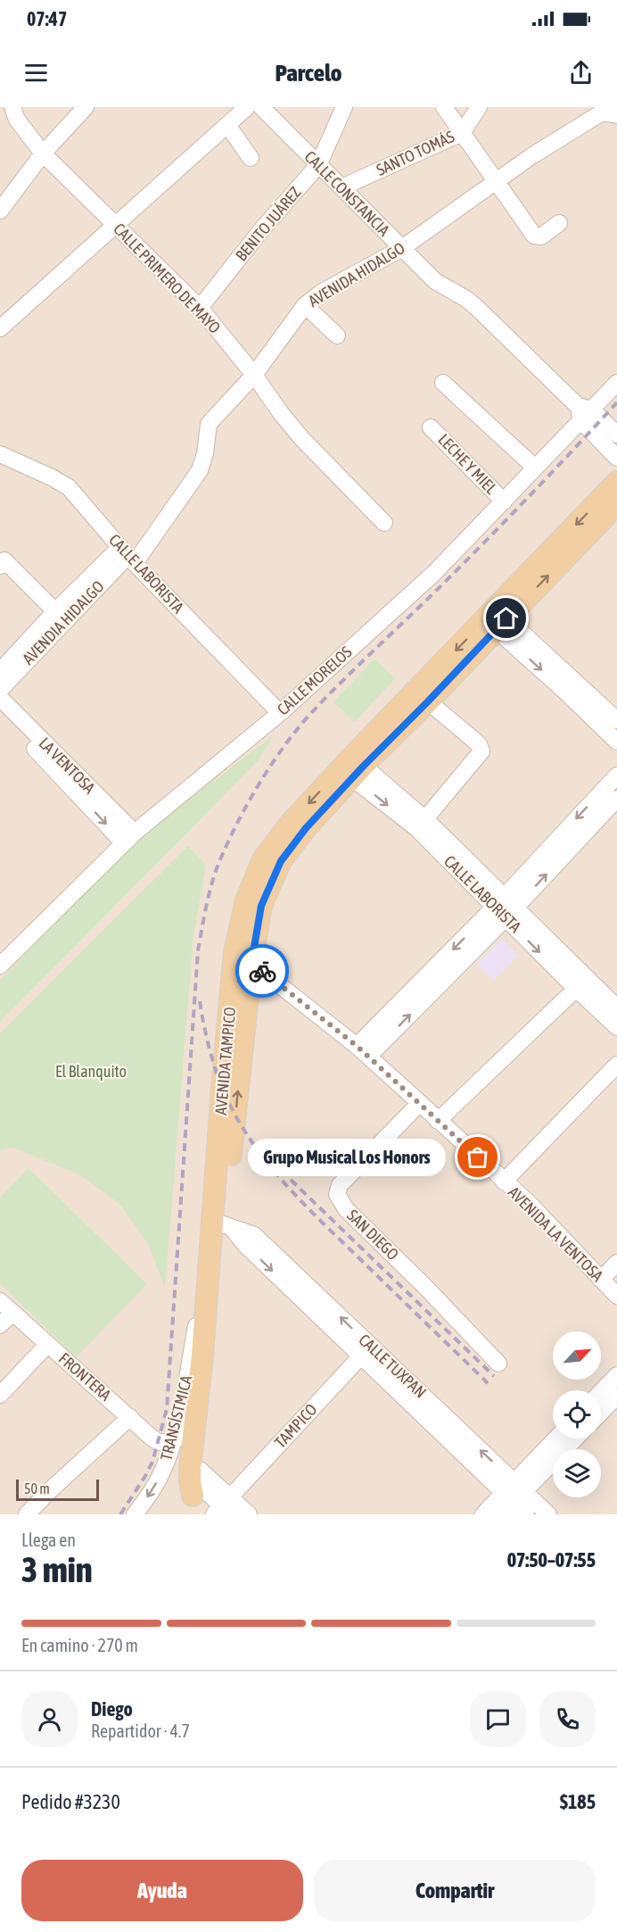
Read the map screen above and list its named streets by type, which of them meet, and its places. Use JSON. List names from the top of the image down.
{
  "streets": {
    "main road": ["AVENIDA TAMPICO"],
    "street": [
      "SANTO TOMÁS",
      "CALLE CONSTANCIA",
      "BENITO JUÁREZ",
      "AVENIDA HIDALGO",
      "CALLE PRIMERO DE MAYO",
      "LECHE Y MIEL",
      "CALLE LABORISTA",
      "AVENDIA HIDALGO",
      "CALLE MORELOS",
      "LA VENTOSA",
      "AVENIDA LA VENTOSA",
      "SAN DIEGO",
      "CALLE TUXPAN",
      "FRONTERA",
      "TRANSÍSTMICA",
      "TAMPICO"
    ]
  },
  "crossings": [
    ["SANTO TOMÁS", "CALLE CONSTANCIA"],
    ["CALLE CONSTANCIA", "BENITO JUÁREZ"],
    ["CALLE CONSTANCIA", "AVENIDA HIDALGO"],
    ["CALLE CONSTANCIA", "CALLE MORELOS"],
    ["BENITO JUÁREZ", "CALLE PRIMERO DE MAYO"],
    ["AVENIDA HIDALGO", "CALLE PRIMERO DE MAYO"],
    ["AVENIDA HIDALGO", "CALLE LABORISTA"],
    ["AVENIDA HIDALGO", "AVENDIA HIDALGO"],
    ["LECHE Y MIEL", "CALLE MORELOS"],
    ["CALLE LABORISTA", "AVENDIA HIDALGO"],
    ["CALLE LABORISTA", "CALLE MORELOS"],
    ["CALLE LABORISTA", "AVENIDA TAMPICO"],
    ["CALLE MORELOS", "LA VENTOSA"],
    ["AVENIDA TAMPICO", "AVENIDA LA VENTOSA"],
    ["AVENIDA TAMPICO", "CALLE TUXPAN"],
    ["AVENIDA TAMPICO", "TRANSÍSTMICA"],
    ["AVENIDA LA VENTOSA", "SAN DIEGO"],
    ["CALLE TUXPAN", "TAMPICO"],
    ["FRONTERA", "TRANSÍSTMICA"]
  ],
  "parks": ["El Blanquito"],
  "places": ["Grupo Musical Los Honors"],
  "scale_bar": "50 m",
  "north": "top right",
  "page": {
    "status": "07:47",
    "header": "Parcelo",
    "bubble": "Grupo Musical Los Honors",
    "scale": "50 m",
    "heading": ["3 min", "Llega en", "07:50–07:55"],
    "panel": [
      "Diego",
      "Repartidor · 4.7",
      "Pedido #3230",
      "$185"
    ],
    "bar": "En camino · 270 m",
    "buttons": ["Ayuda", "Compartir"]
  }
}
